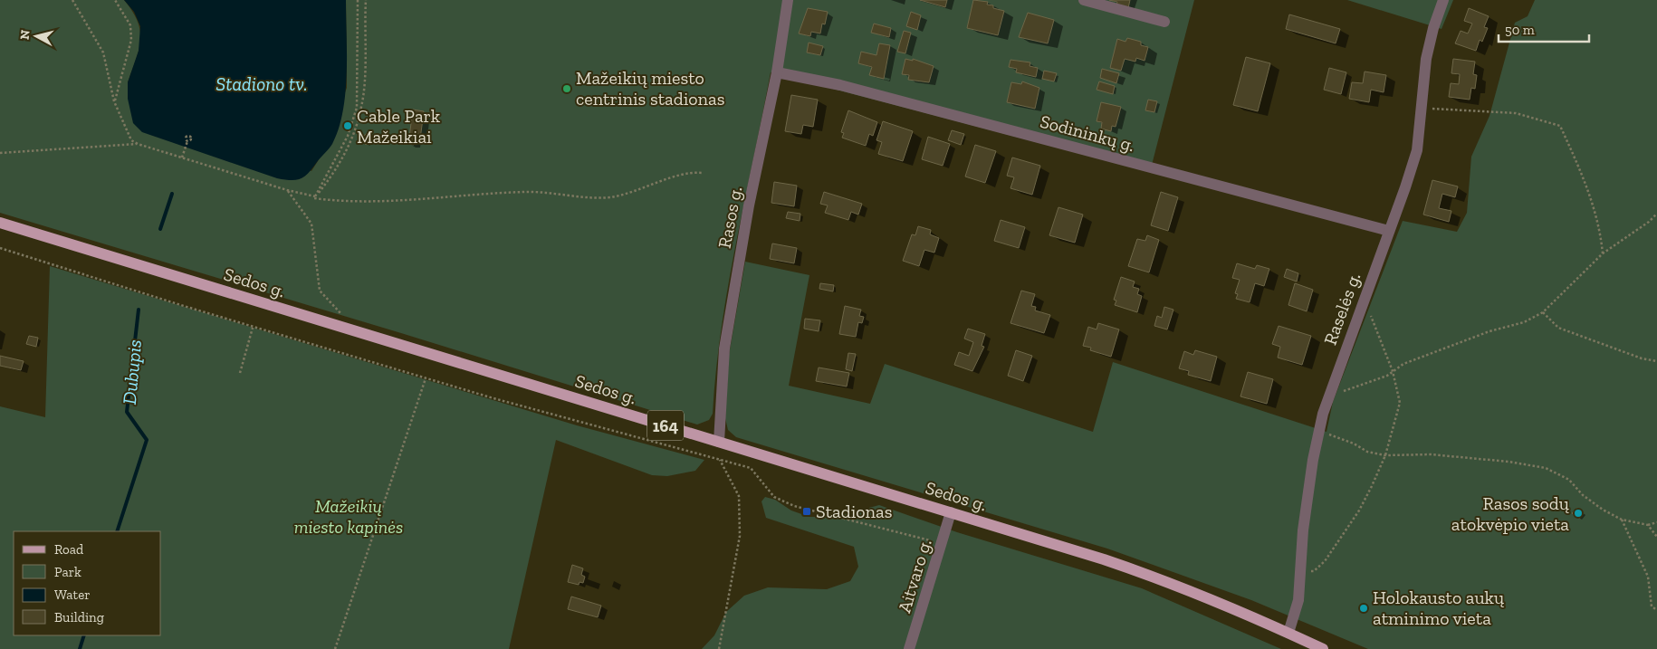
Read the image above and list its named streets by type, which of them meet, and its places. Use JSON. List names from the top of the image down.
{
  "streets": {
    "main road": ["Sedos g.", "164"],
    "street": [
      "Sodininkų g.",
      "Rasos g.",
      "Raselės g.",
      "Aitvaro g."
    ]
  },
  "crossings": [
    ["Sodininkų g.", "Rasos g."],
    ["Sodininkų g.", "Raselės g."],
    ["Rasos g.", "Sedos g."],
    ["Sedos g.", "Raselės g."],
    ["Sedos g.", "Aitvaro g."]
  ],
  "water": ["Stadiono tv.", "Dubupis"],
  "parks": ["Mažeikių miesto kapinės"],
  "places": {
    "other": [
      "Mažeikių miesto centrinis stadionas",
      "Cable Park Mažeikiai",
      "Rasos sodų atokvėpio vieta",
      "Holokausto aukų atminimo vieta"
    ],
    "transit": ["Stadionas"]
  },
  "legend": [
    "Road",
    "Park",
    "Water",
    "Building"
  ],
  "scale_bar": "50 m",
  "north": "left"
}
